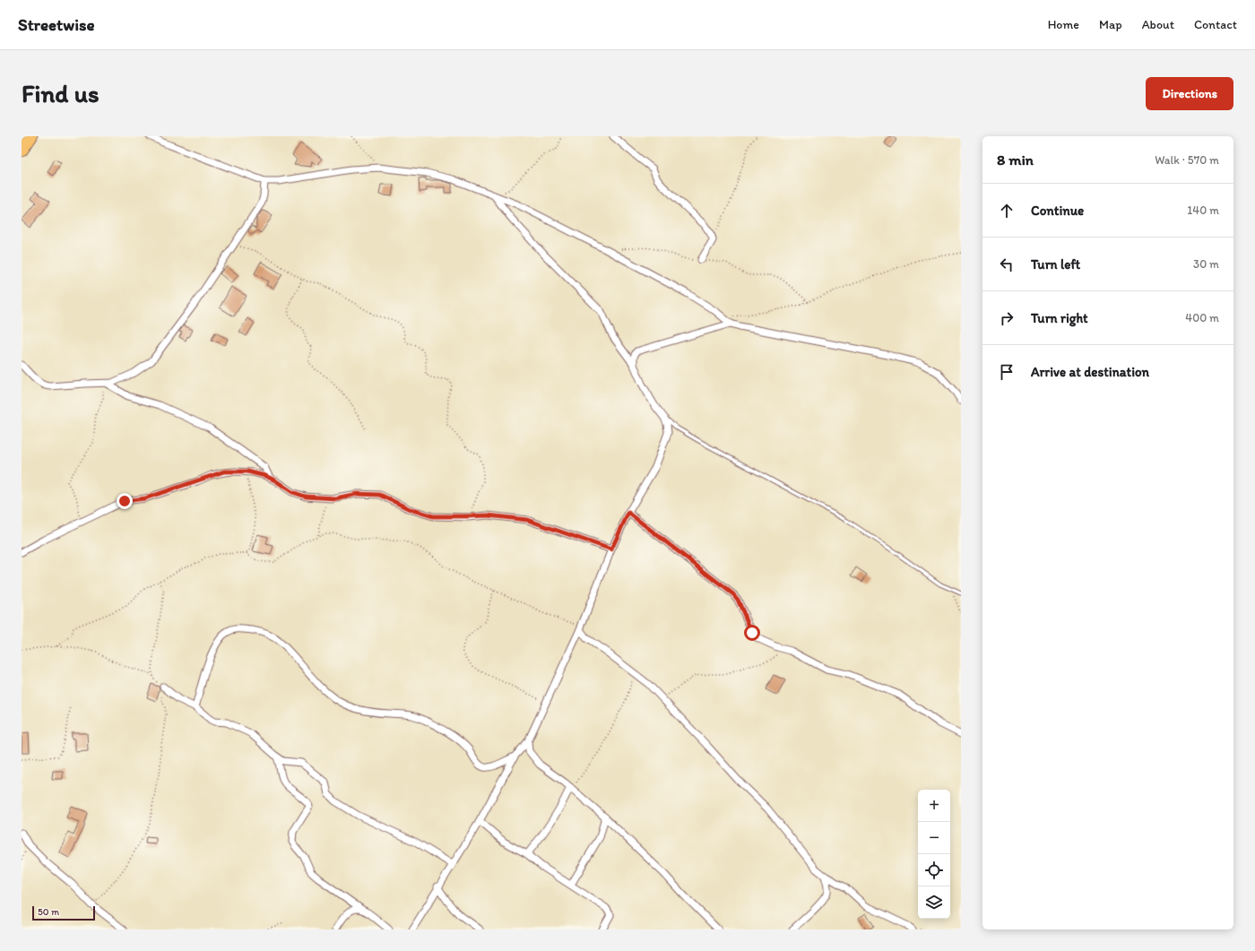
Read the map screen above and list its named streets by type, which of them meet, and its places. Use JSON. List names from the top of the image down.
{
  "scale_bar": "50 m",
  "page": {
    "header": "Streetwise",
    "nav": [
      "Home",
      "Map",
      "About",
      "Contact"
    ],
    "buttons": "Directions",
    "title": "Find us",
    "heading": ["8 min", "Walk · 570 m"],
    "list": [
      ["Continue", "140 m"],
      ["Turn left", "30 m"],
      ["Turn right", "400 m"],
      "Arrive at destination"
    ],
    "map_buttons": ["+", "−"],
    "scale": "50 m"
  }
}
